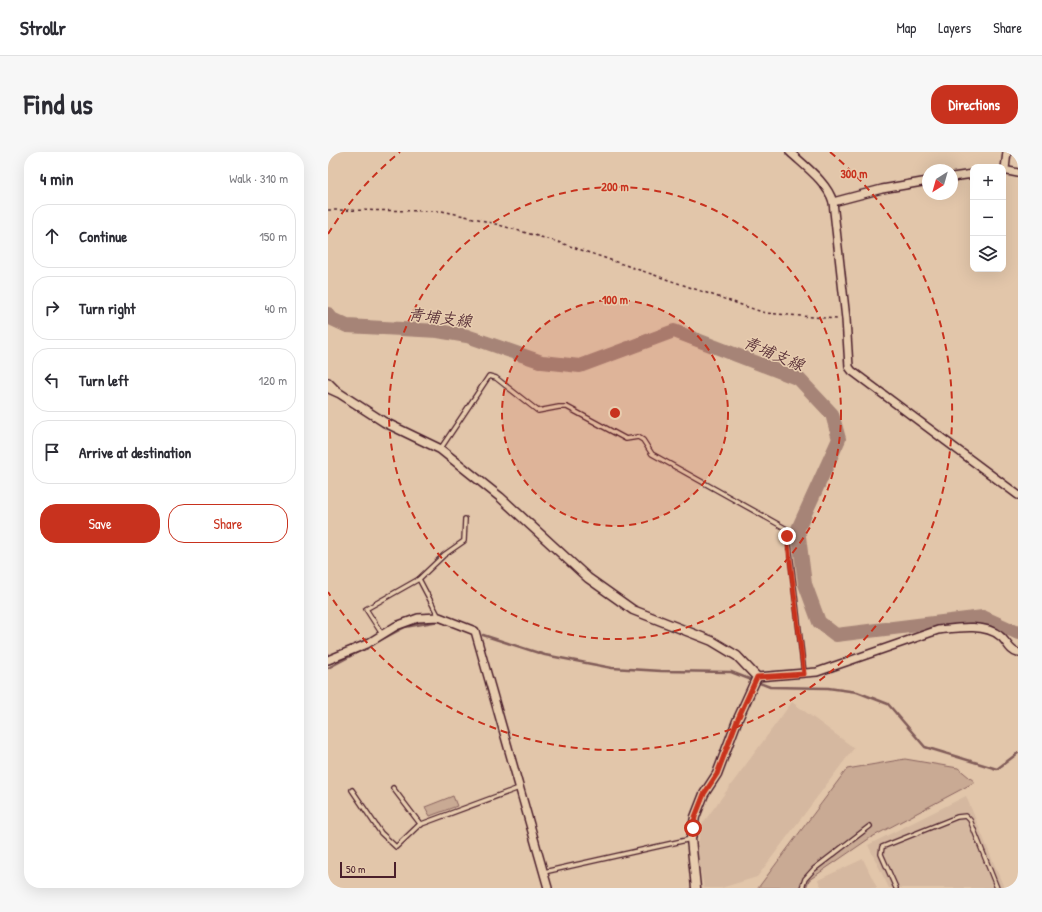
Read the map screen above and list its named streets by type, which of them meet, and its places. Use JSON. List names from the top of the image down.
{
  "water": ["青埔支線"],
  "scale_bar": "50 m",
  "north": "bottom left",
  "page": {
    "header": "Strollr",
    "nav": ["Map", "Layers", "Share"],
    "title": "Find us",
    "buttons": [
      "Directions",
      ["Save", "Share"]
    ],
    "heading": ["4 min", "Walk · 310 m"],
    "map_buttons": ["+", "−"],
    "list": [
      ["Continue", "150 m"],
      ["Turn right", "40 m"],
      ["Turn left", "120 m"],
      "Arrive at destination"
    ],
    "scale": "50 m"
  },
  "rings": ["300 m", "200 m", "100 m"]
}
